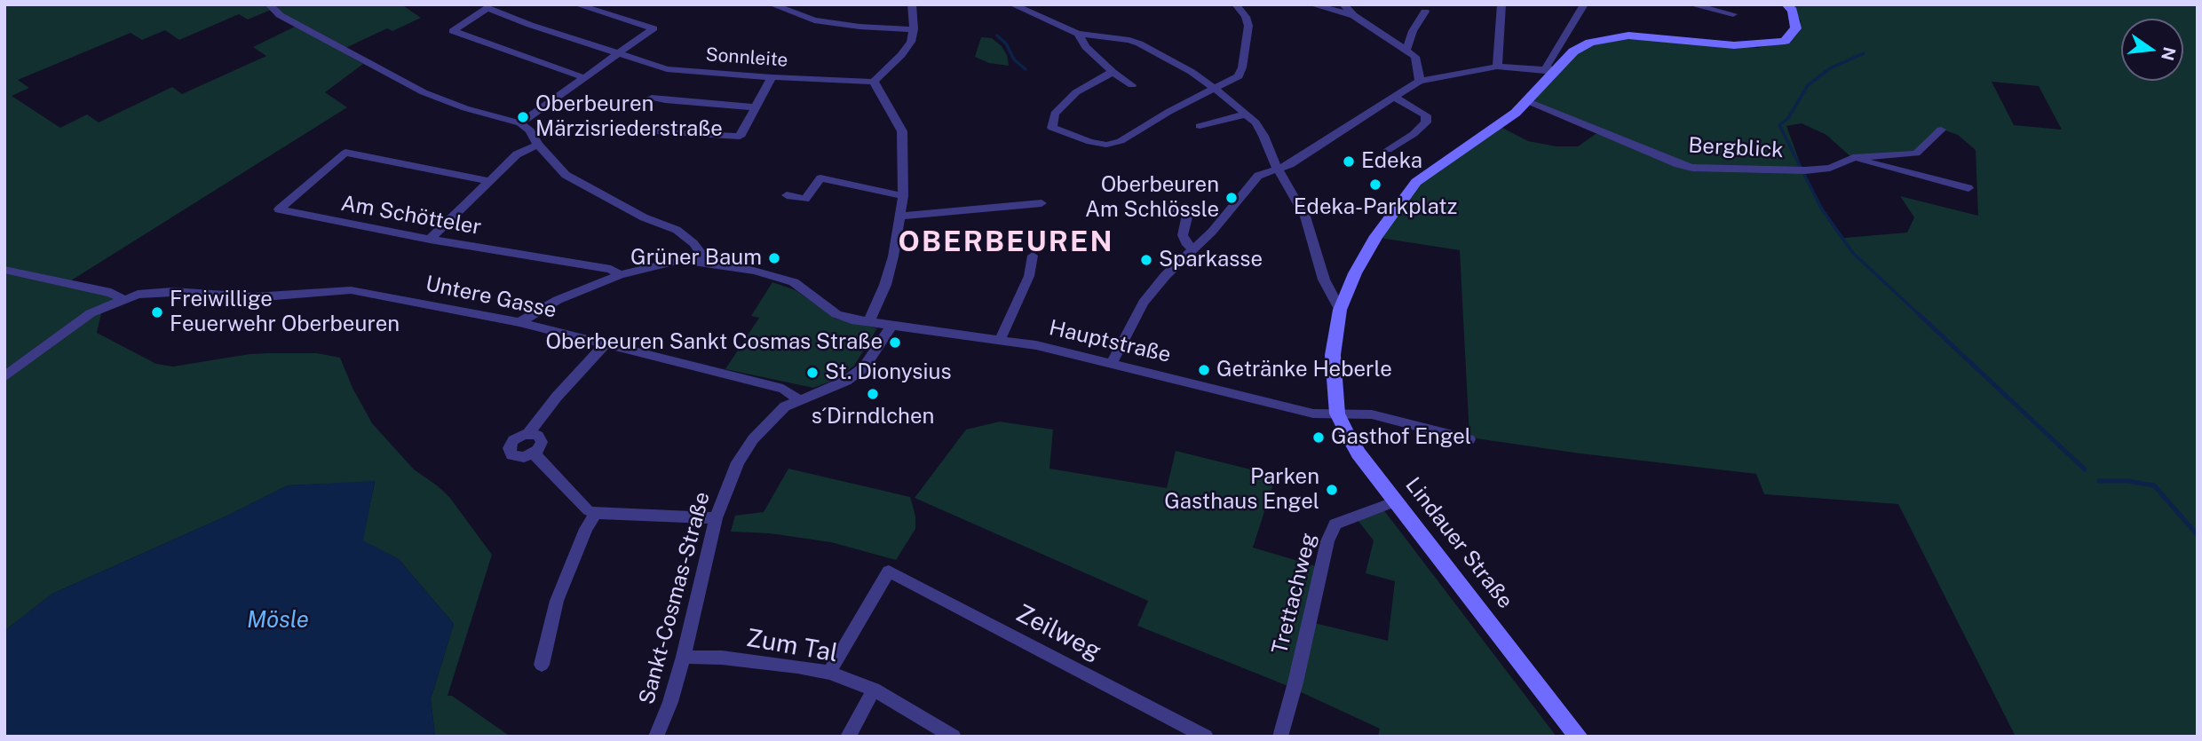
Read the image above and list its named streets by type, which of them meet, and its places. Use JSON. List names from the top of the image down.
{
  "streets": {
    "main road": ["Lindauer Straße"],
    "street": [
      "Sonnleite",
      "Bergblick",
      "Am Schötteler",
      "Untere Gasse",
      "Hauptstraße",
      "Trettachweg",
      "Sankt-Cosmas-Straße",
      "Zeilweg",
      "Zum Tal"
    ]
  },
  "crossings": [
    ["Bergblick", "Lindauer Straße"],
    ["Am Schötteler", "Hauptstraße"],
    ["Untere Gasse", "Hauptstraße"],
    ["Untere Gasse", "Sankt-Cosmas-Straße"],
    ["Hauptstraße", "Lindauer Straße"],
    ["Hauptstraße", "Sankt-Cosmas-Straße"],
    ["Lindauer Straße", "Trettachweg"],
    ["Sankt-Cosmas-Straße", "Zum Tal"],
    ["Zeilweg", "Zum Tal"]
  ],
  "districts": ["OBERBEUREN"],
  "water": ["Mösle"],
  "places": [
    "Oberbeuren Märzisriederstraße",
    "Edeka",
    "Edeka-Parkplatz",
    "Oberbeuren Am Schlössle",
    "Grüner Baum",
    "Sparkasse",
    "Freiwillige Feuerwehr Oberbeuren",
    "Oberbeuren Sankt Cosmas Straße",
    "Getränke Heberle",
    "St. Dionysius",
    "s´Dirndlchen",
    "Gasthof Engel",
    "Parken Gasthaus Engel"
  ],
  "north": "right"
}
